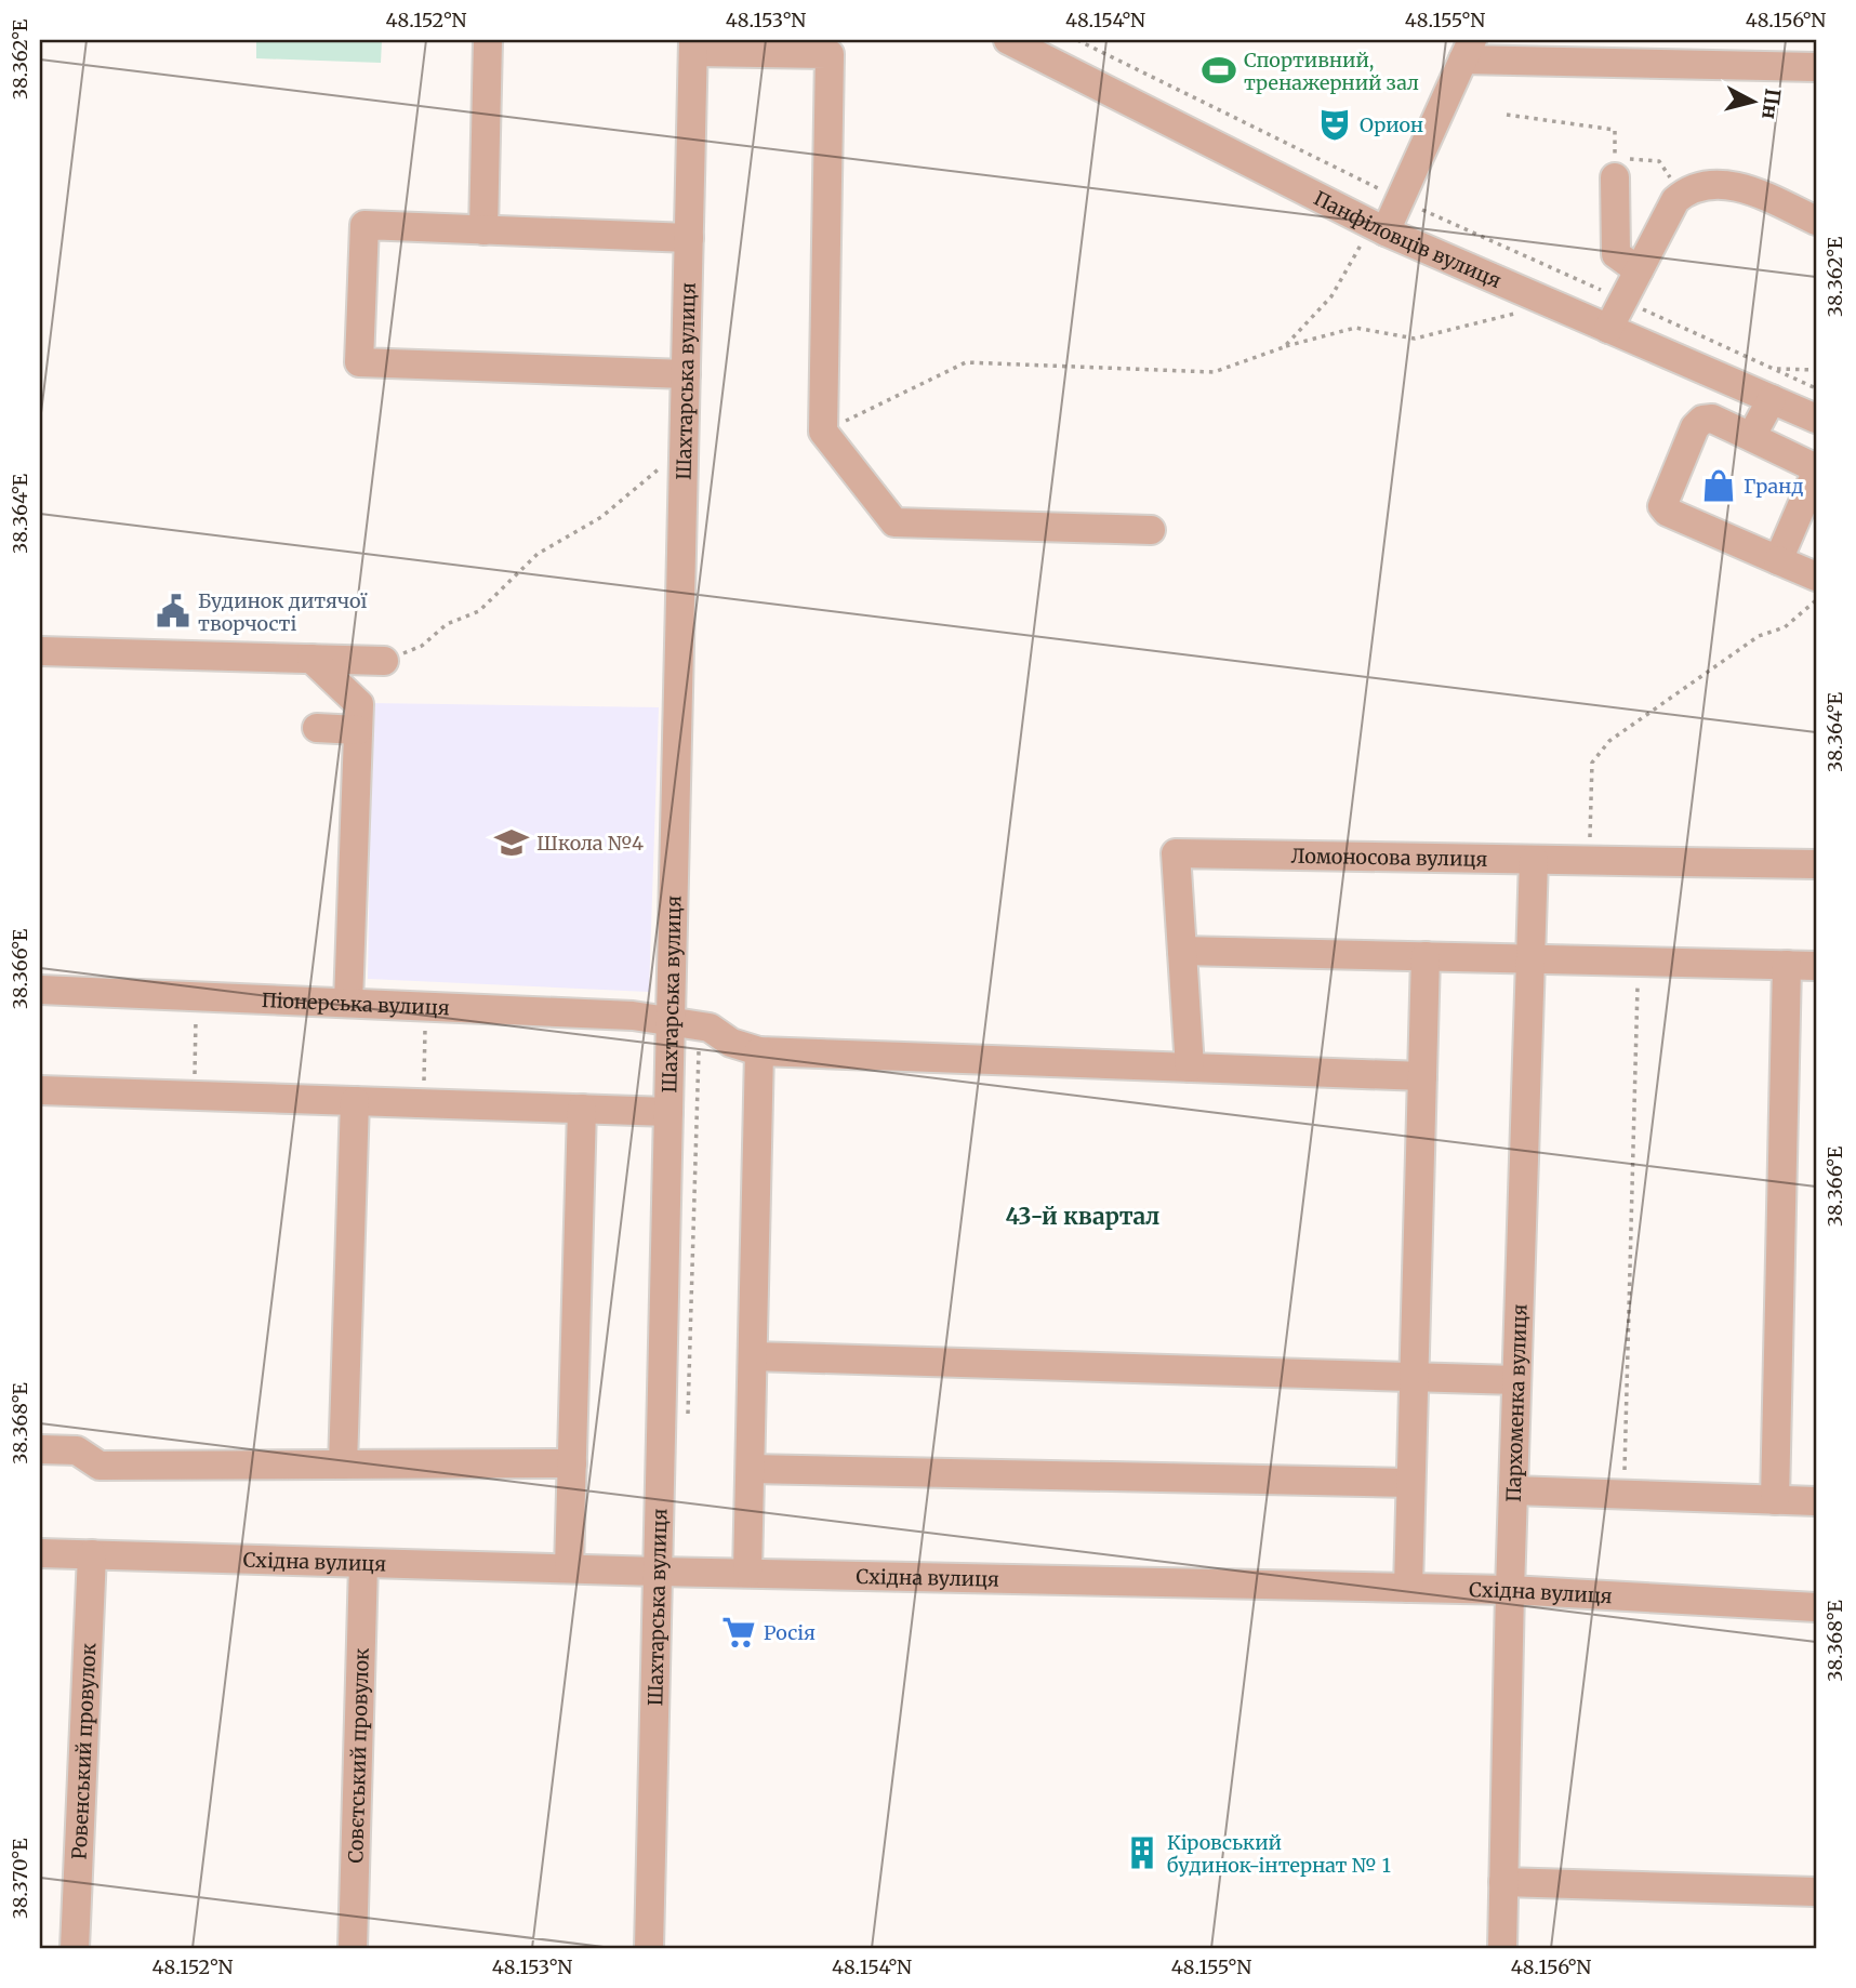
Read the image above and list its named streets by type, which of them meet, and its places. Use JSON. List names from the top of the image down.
{
  "streets": {
    "street": [
      "Панфіловців вулиця",
      "Шахтарська вулиця",
      "Ломоносова вулиця",
      "Піонерська вулиця",
      "Пархоменка вулиця",
      "Східна вулиця",
      "Ровенський провулок",
      "Совєтський провулок"
    ]
  },
  "crossings": [
    ["Шахтарська вулиця", "Піонерська вулиця"],
    ["Шахтарська вулиця", "Східна вулиця"],
    ["Ломоносова вулиця", "Піонерська вулиця"],
    ["Ломоносова вулиця", "Пархоменка вулиця"],
    ["Пархоменка вулиця", "Східна вулиця"],
    ["Східна вулиця", "Ровенський провулок"],
    ["Східна вулиця", "Совєтський провулок"]
  ],
  "districts": ["43-й квартал"],
  "places": {
    "sports": ["Спортивний, тренажерний зал"],
    "theatre": ["Орион"],
    "shop": ["Гранд"],
    "public building": ["Будинок дитячої творчості"],
    "school or university": ["Школа №4"],
    "supermarket": ["Росія"],
    "building": ["Кіровський будинок-інтернат № 1"]
  },
  "north": "right",
  "coordinates": [
    "48.152°N",
    "48.153°N",
    "48.154°N",
    "48.155°N",
    "48.156°N",
    "38.362°E",
    "38.364°E",
    "38.366°E",
    "38.368°E",
    "38.370°E"
  ]
}
